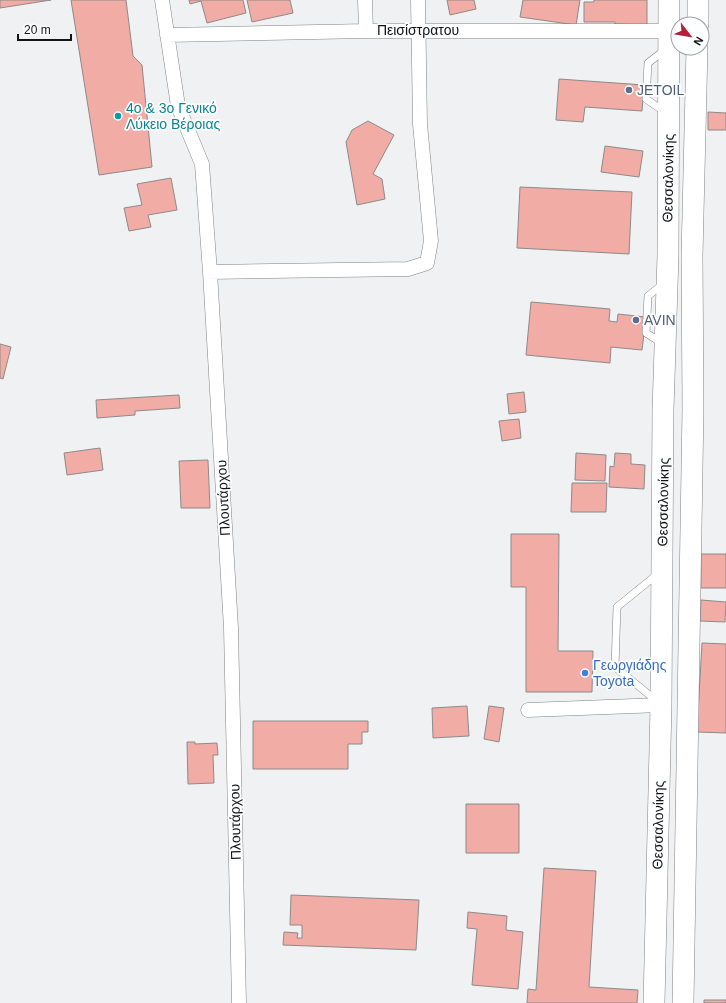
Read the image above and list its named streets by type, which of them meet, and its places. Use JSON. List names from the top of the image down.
{
  "streets": {
    "main road": ["Θεσσαλονίκης"],
    "street": ["Πεισίστρατου", "Πλουτάρχου"]
  },
  "crossings": [
    ["Πεισίστρατου", "Θεσσαλονίκης"],
    ["Πεισίστρατου", "Πλουτάρχου"]
  ],
  "places": [
    "JETOIL",
    "4ο & 3ο Γενικό Λύκειο Βέροιας",
    "AVIN",
    "Γεωργιάδης Toyota"
  ],
  "scale_bar": "20 m",
  "north": "bottom right"
}
